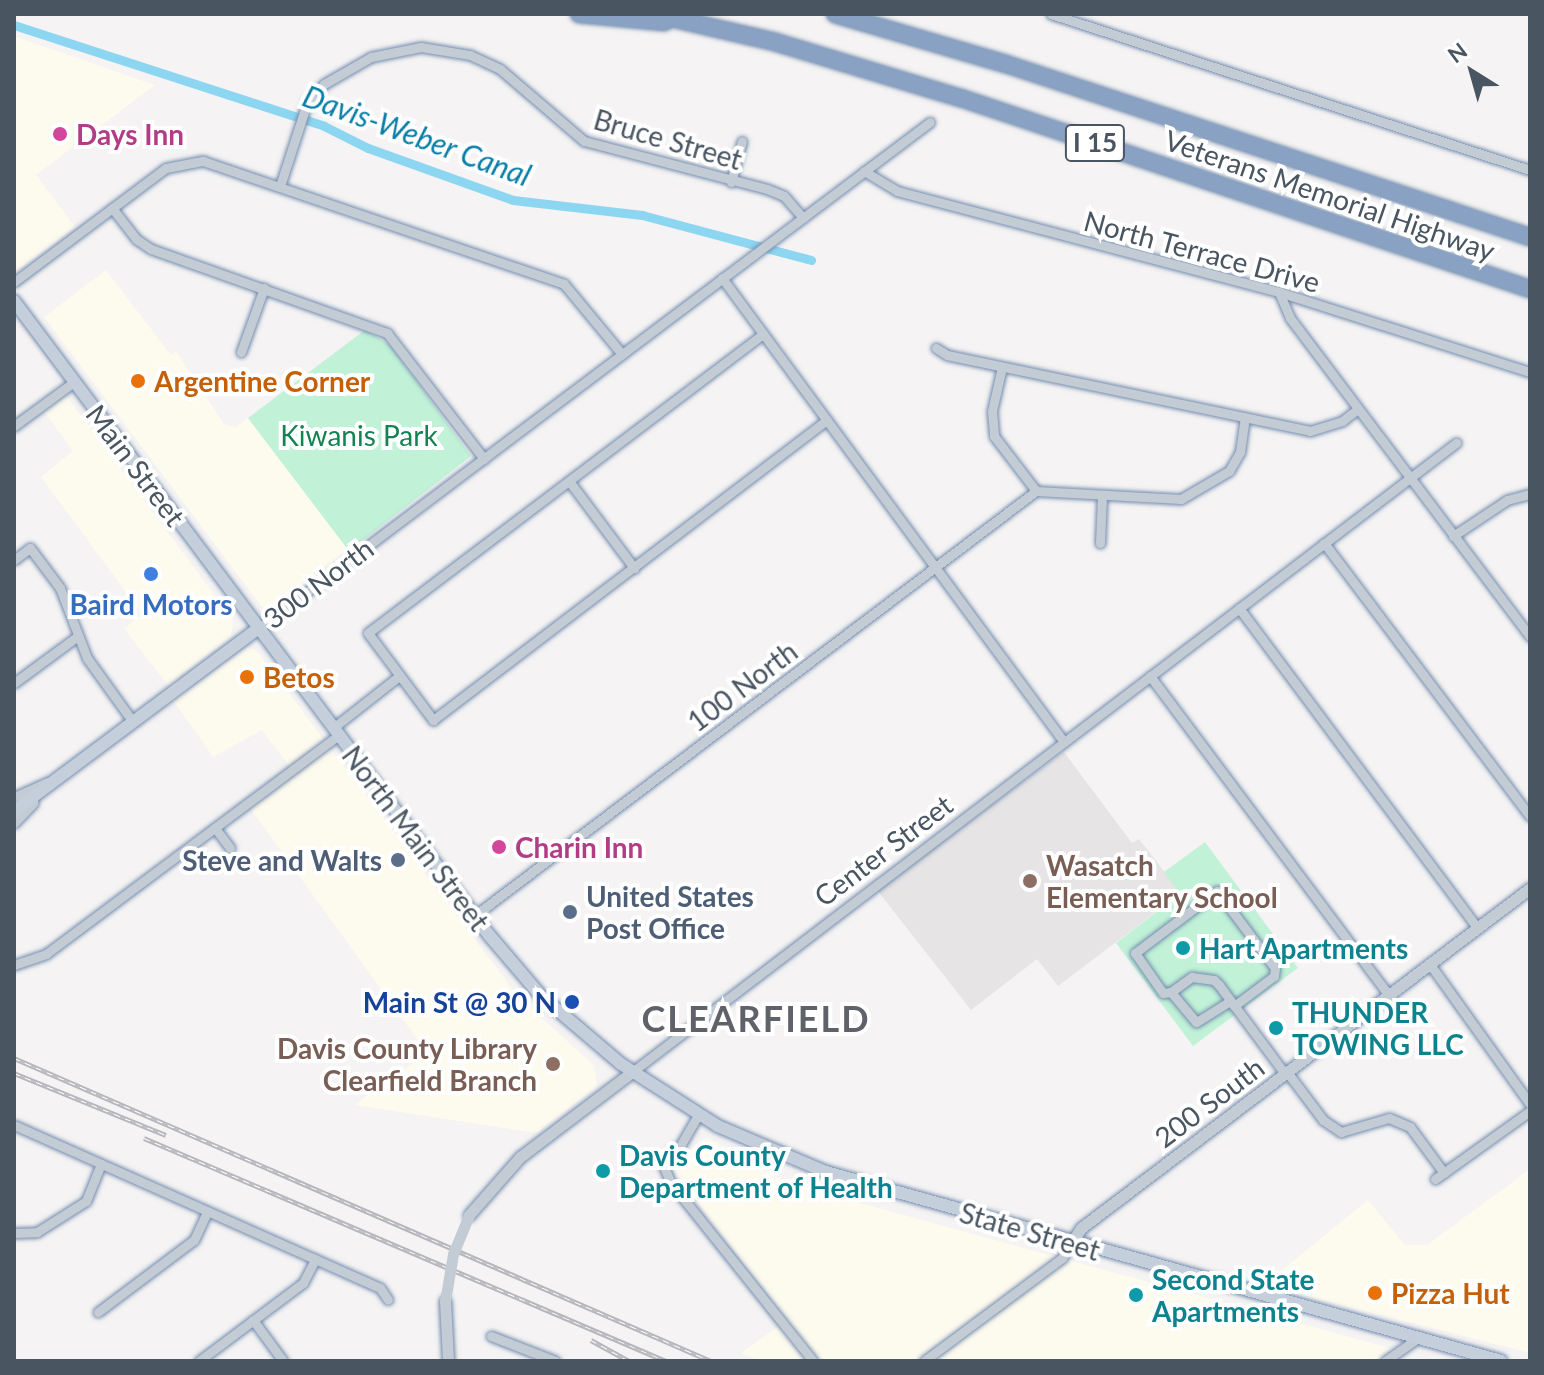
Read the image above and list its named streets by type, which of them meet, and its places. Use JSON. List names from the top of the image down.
{
  "streets": {
    "highway": ["I 15", "Veterans Memorial Highway"],
    "main road": [
      "Main Street",
      "300 North",
      "North Main Street",
      "State Street"
    ],
    "street": [
      "Bruce Street",
      "North Terrace Drive",
      "100 North",
      "Center Street",
      "200 South"
    ]
  },
  "crossings": [
    ["Bruce Street", "300 North"],
    ["North Terrace Drive", "300 North"],
    ["Main Street", "300 North"],
    ["Main Street", "North Main Street"],
    ["300 North", "North Main Street"],
    ["100 North", "North Main Street"],
    ["North Main Street", "State Street"],
    ["Center Street", "State Street"],
    ["200 South", "State Street"]
  ],
  "districts": ["CLEARFIELD"],
  "water": ["Davis-Weber Canal"],
  "parks": ["Kiwanis Park"],
  "places": [
    "Days Inn",
    "Argentine Corner",
    "Baird Motors",
    "Betos",
    "Charin Inn",
    "Steve and Walts",
    "Wasatch Elementary School",
    "United States Post Office",
    "Hart Apartments",
    "Main St @ 30 N",
    "THUNDER TOWING LLC",
    "Davis County Library Clearfield Branch",
    "Davis County Department of Health",
    "Pizza Hut",
    "Second State Apartments"
  ],
  "north": "top left"
}
